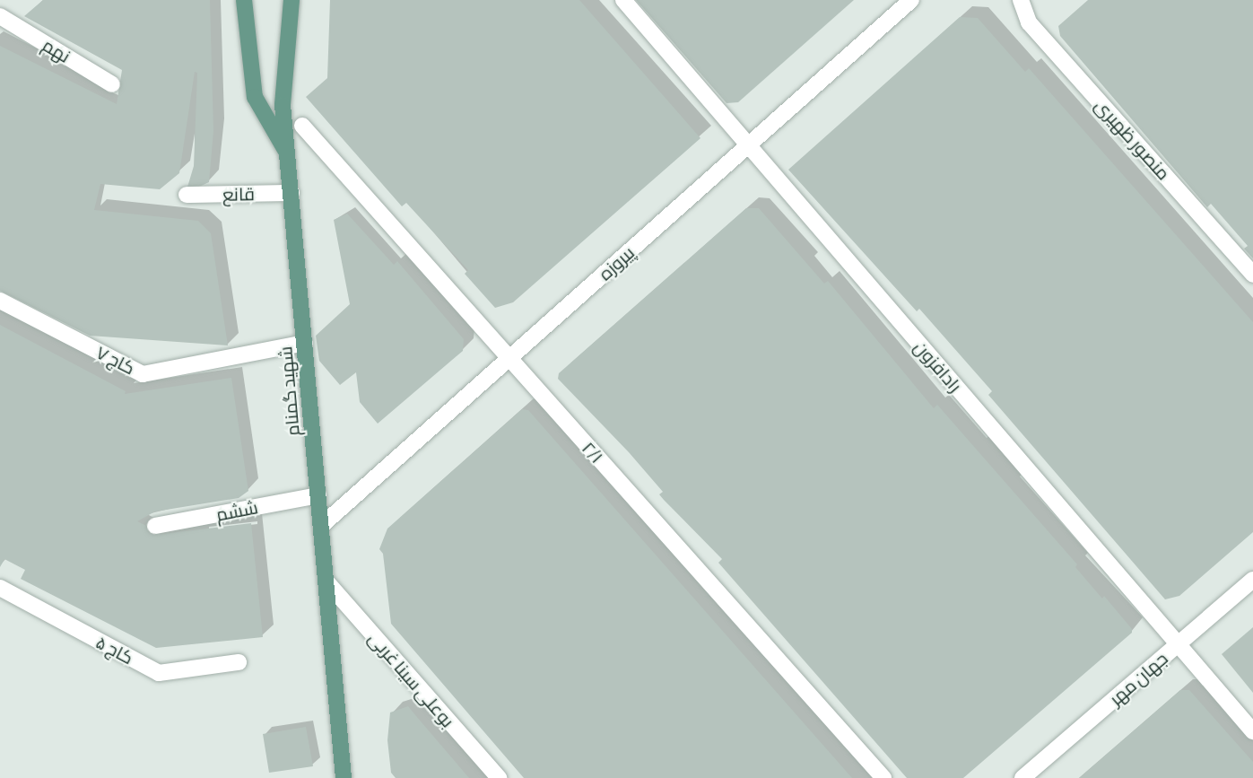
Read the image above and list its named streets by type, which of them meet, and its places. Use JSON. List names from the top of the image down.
{
  "streets": {
    "main road": ["شهید گمنام"],
    "street": [
      "نهم",
      "منصور ظهیری",
      "قانع",
      "پیروزه",
      "کاج ۷",
      "رادافزون",
      "۲/۱",
      "ششم",
      "کاج ۵",
      "جهان مهر",
      "بوعلی سینا غربی"
    ]
  },
  "crossings": [
    ["قانع", "شهید گمنام"],
    ["پیروزه", "رادافزون"],
    ["پیروزه", "شهید گمنام"],
    ["پیروزه", "۲/۱"],
    ["کاج ۷", "شهید گمنام"],
    ["رادافزون", "جهان مهر"],
    ["شهید گمنام", "ششم"],
    ["شهید گمنام", "بوعلی سینا غربی"]
  ]
}
